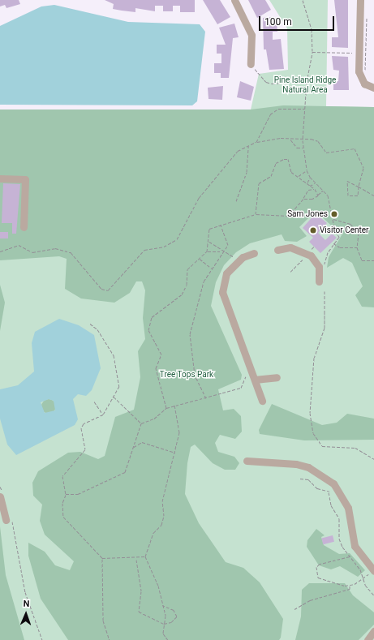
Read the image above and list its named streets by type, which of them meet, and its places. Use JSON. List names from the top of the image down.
{
  "parks": ["Pine Island Ridge Natural Area", "Tree Tops Park"],
  "places": ["Sam Jones", "Visitor Center"],
  "scale_bar": "100 m",
  "north": "top"
}
